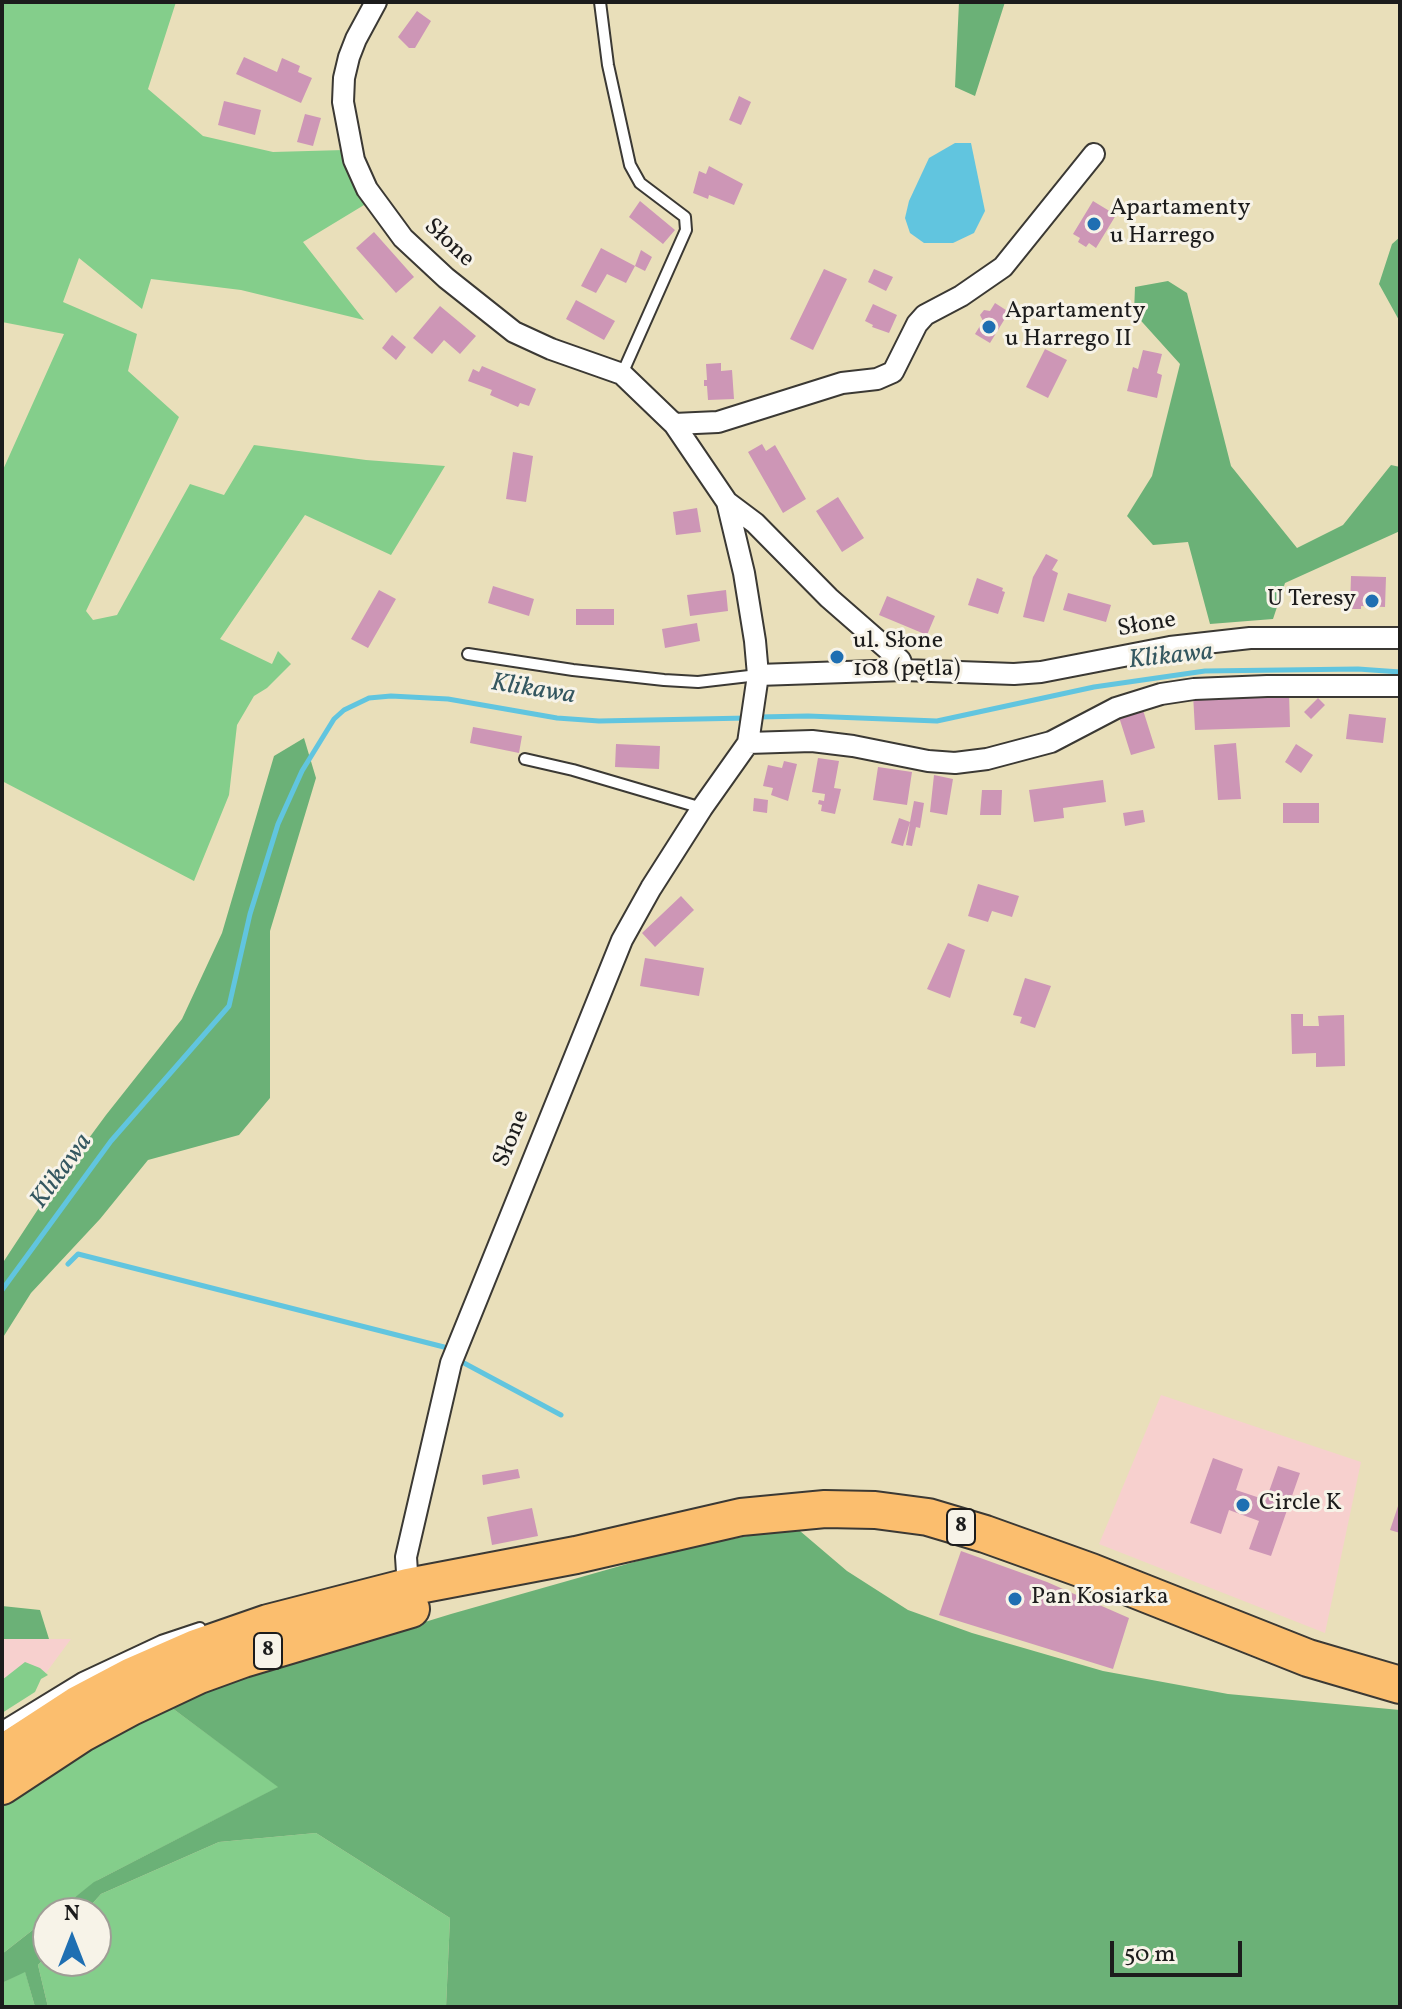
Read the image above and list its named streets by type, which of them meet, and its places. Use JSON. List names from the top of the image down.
{
  "streets": {
    "highway": ["8"],
    "street": ["Słone"]
  },
  "crossings": [
    ["Słone", "8"]
  ],
  "water": ["Klikawa"],
  "places": [
    "Apartamenty u Harrego",
    "Apartamenty u Harrego II",
    "U Teresy",
    "ul. Słone 108 (pętla)",
    "Circle K",
    "Pan Kosiarka"
  ],
  "scale_bar": "50 m",
  "north": "top"
}
